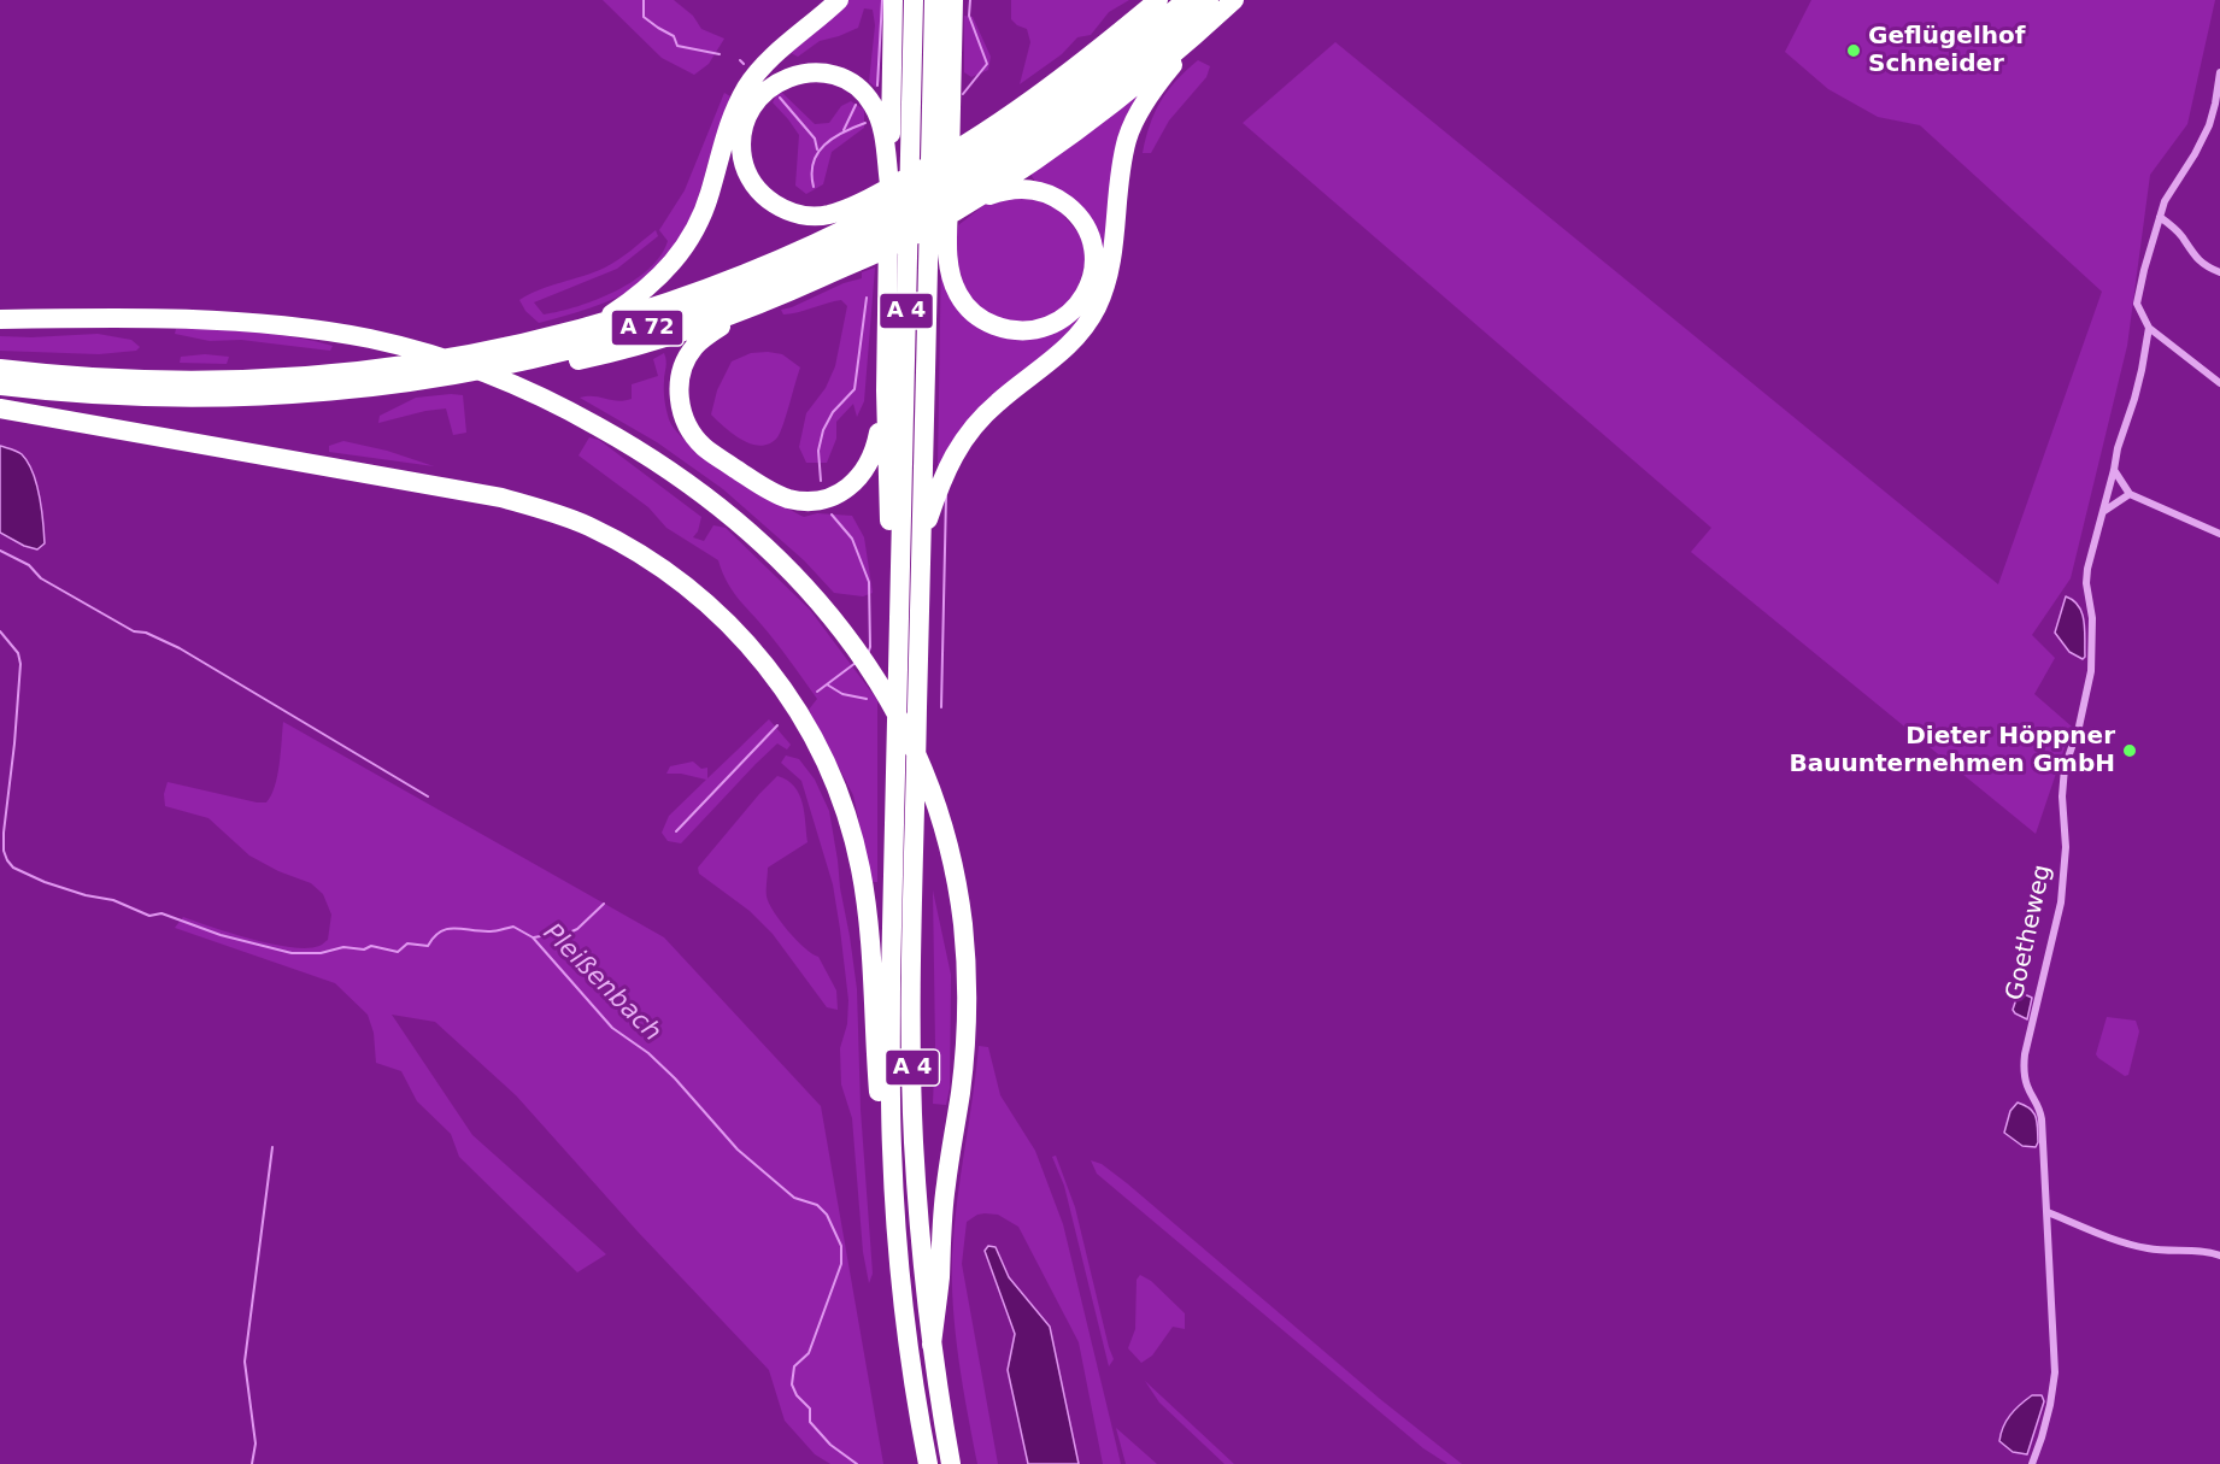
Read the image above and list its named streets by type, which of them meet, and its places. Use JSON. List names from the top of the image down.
{
  "streets": {
    "highway": ["A 4", "A 72"],
    "street": ["Goetheweg"]
  },
  "water": ["Pleißenbach"],
  "places": ["Geflügelhof Schneider", "Dieter Höppner Bauunternehmen GmbH"]
}
